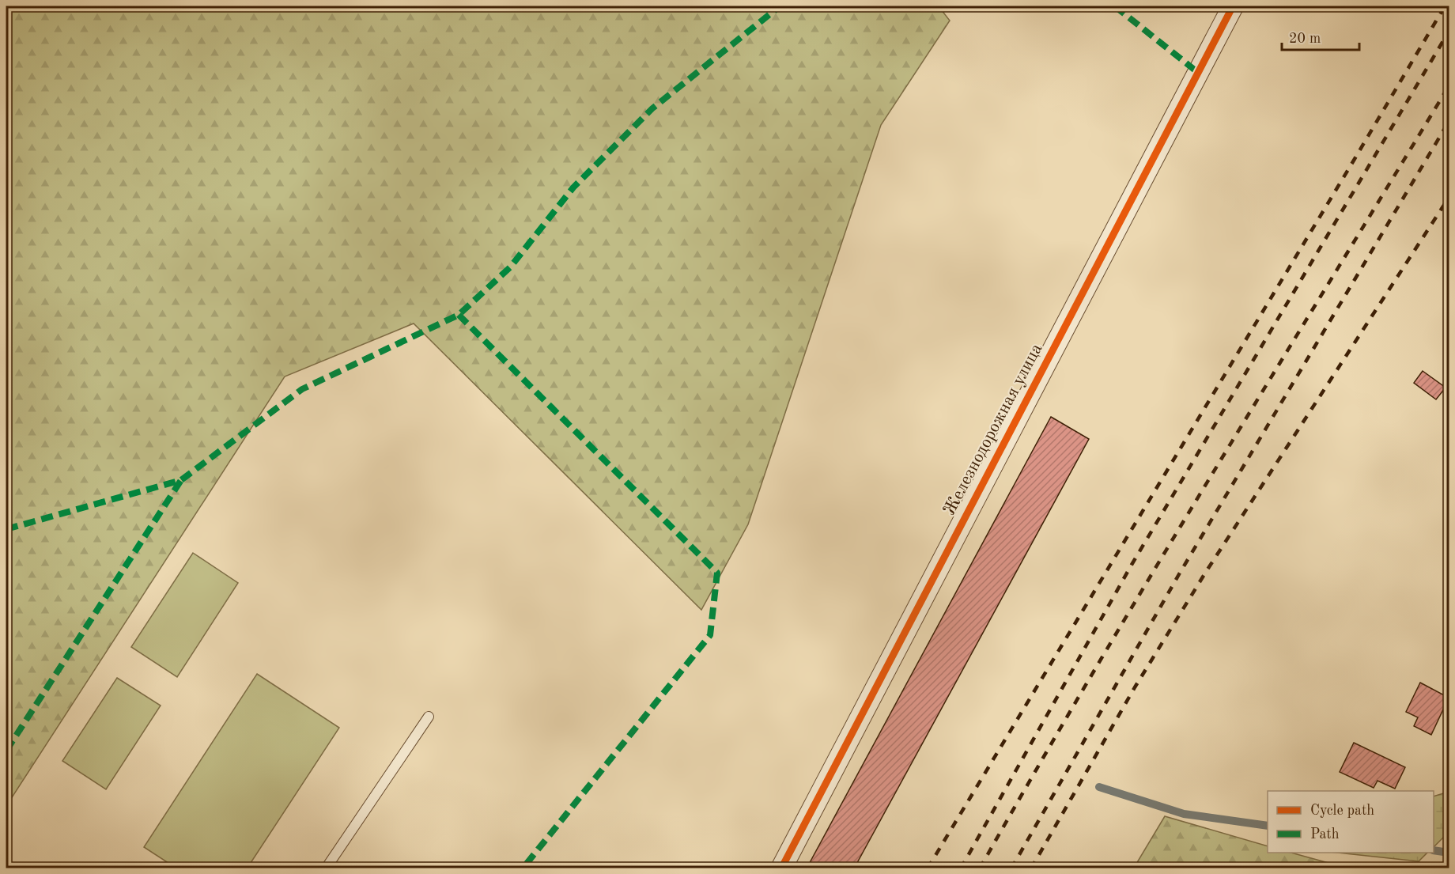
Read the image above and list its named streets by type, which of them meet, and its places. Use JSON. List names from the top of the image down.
{
  "streets": {
    "street": ["Железнодорожная улица"]
  },
  "legend": ["Cycle path", "Path"],
  "scale_bar": "20 m"
}
